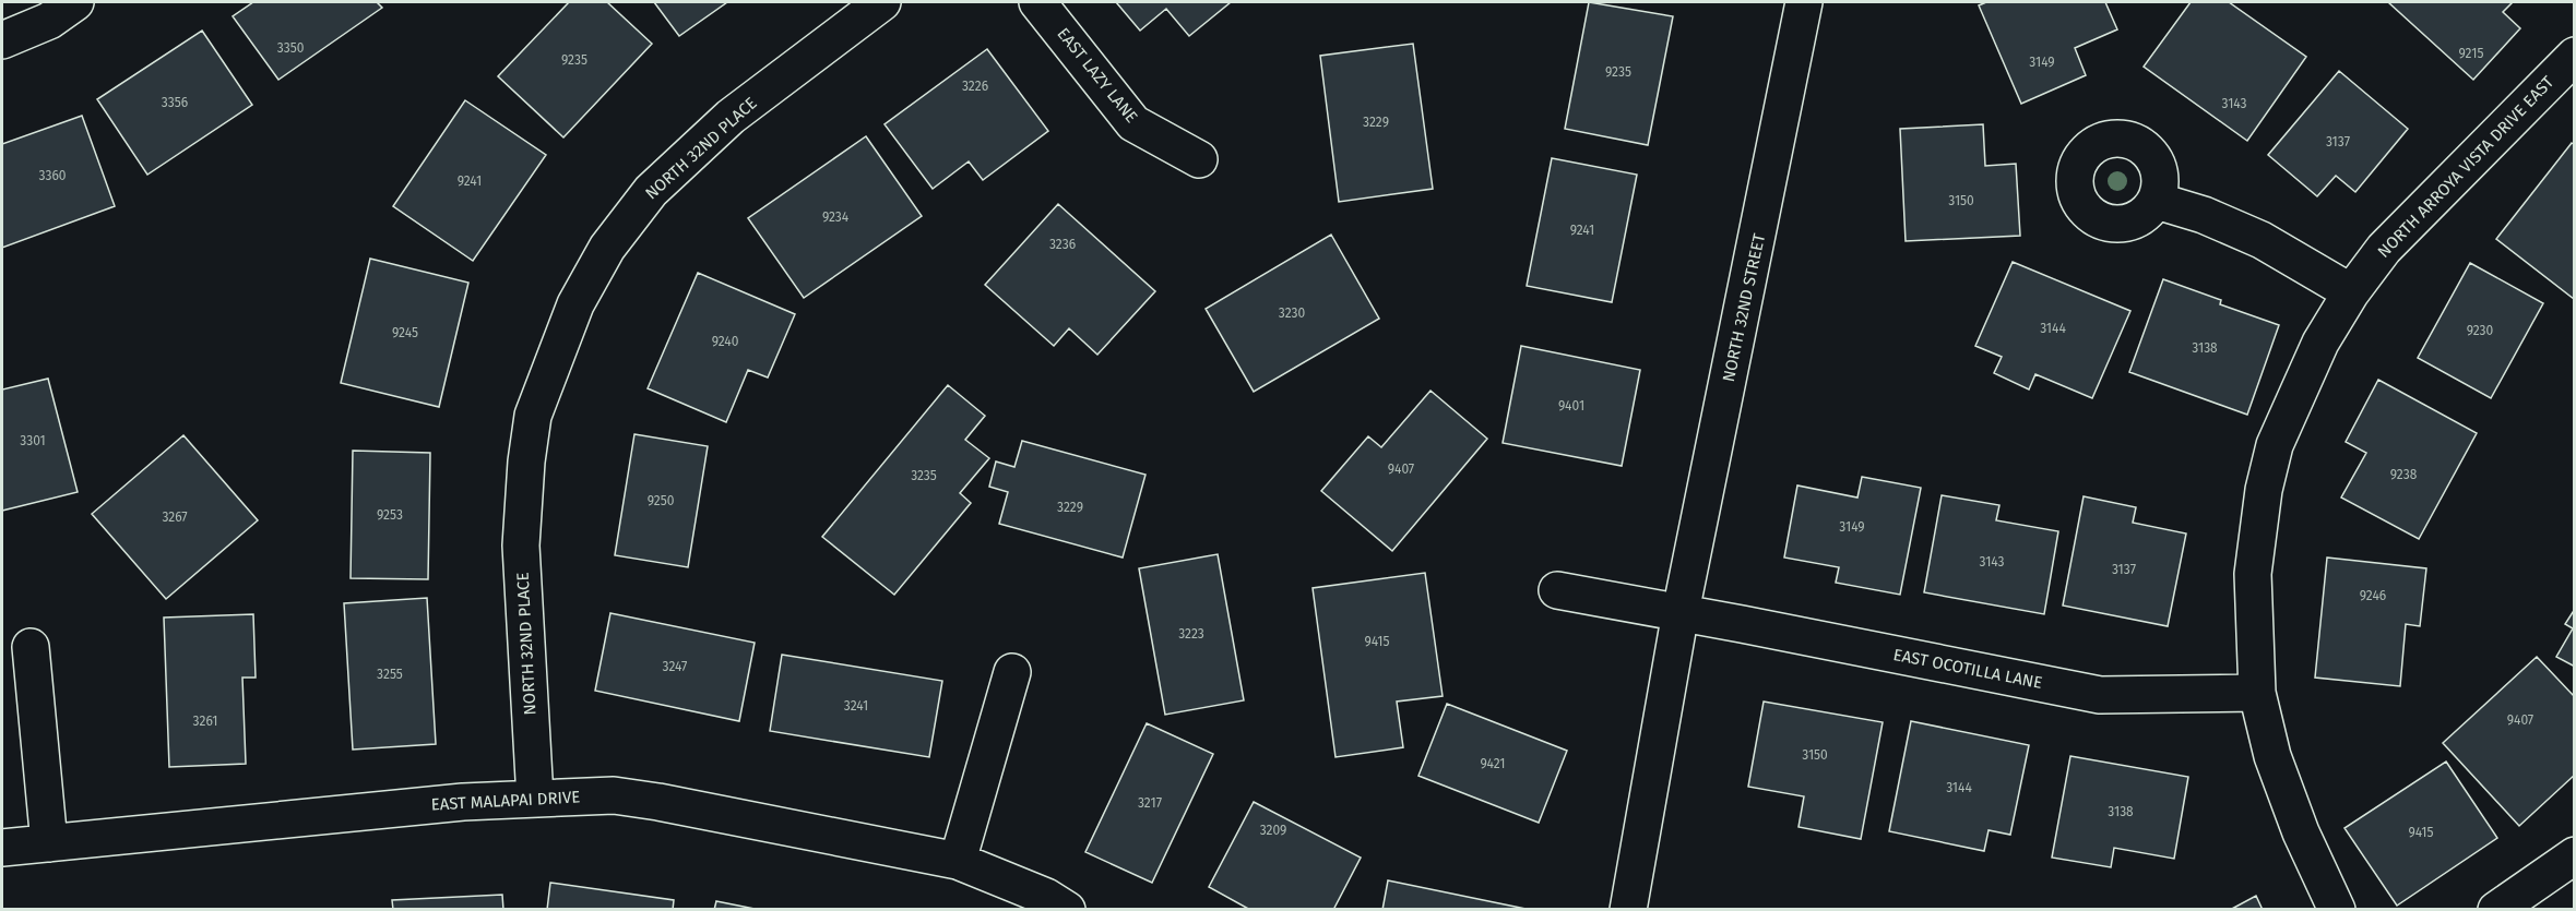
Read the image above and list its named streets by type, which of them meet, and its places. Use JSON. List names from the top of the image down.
{
  "streets": {
    "street": [
      "EAST LAZY LANE",
      "NORTH 32ND PLACE",
      "NORTH ARROYA VISTA DRIVE EAST",
      "NORTH 32ND STREET",
      "EAST OCOTILLA LANE",
      "EAST MALAPAI DRIVE"
    ]
  },
  "crossings": [
    ["NORTH 32ND PLACE", "EAST MALAPAI DRIVE"],
    ["NORTH ARROYA VISTA DRIVE EAST", "EAST OCOTILLA LANE"],
    ["NORTH 32ND STREET", "EAST OCOTILLA LANE"]
  ],
  "house_numbers": [
    "3350",
    "9215",
    "9235",
    "3149",
    "9235",
    "3226",
    "3356",
    "3143",
    "3229",
    "3137",
    "3360",
    "9241",
    "3150",
    "9234",
    "9241",
    "3236",
    "3230",
    "3144",
    "9230",
    "9245",
    "9240",
    "3138",
    "9401",
    "3301",
    "9407",
    "9238",
    "3235",
    "9250",
    "3229",
    "9253",
    "3267",
    "3149",
    "3143",
    "3137",
    "9246",
    "3223",
    "9415",
    "3247",
    "3255",
    "3241",
    "9407",
    "3261",
    "3150",
    "9421",
    "3144",
    "3217",
    "3138",
    "3209",
    "9415"
  ]
}
